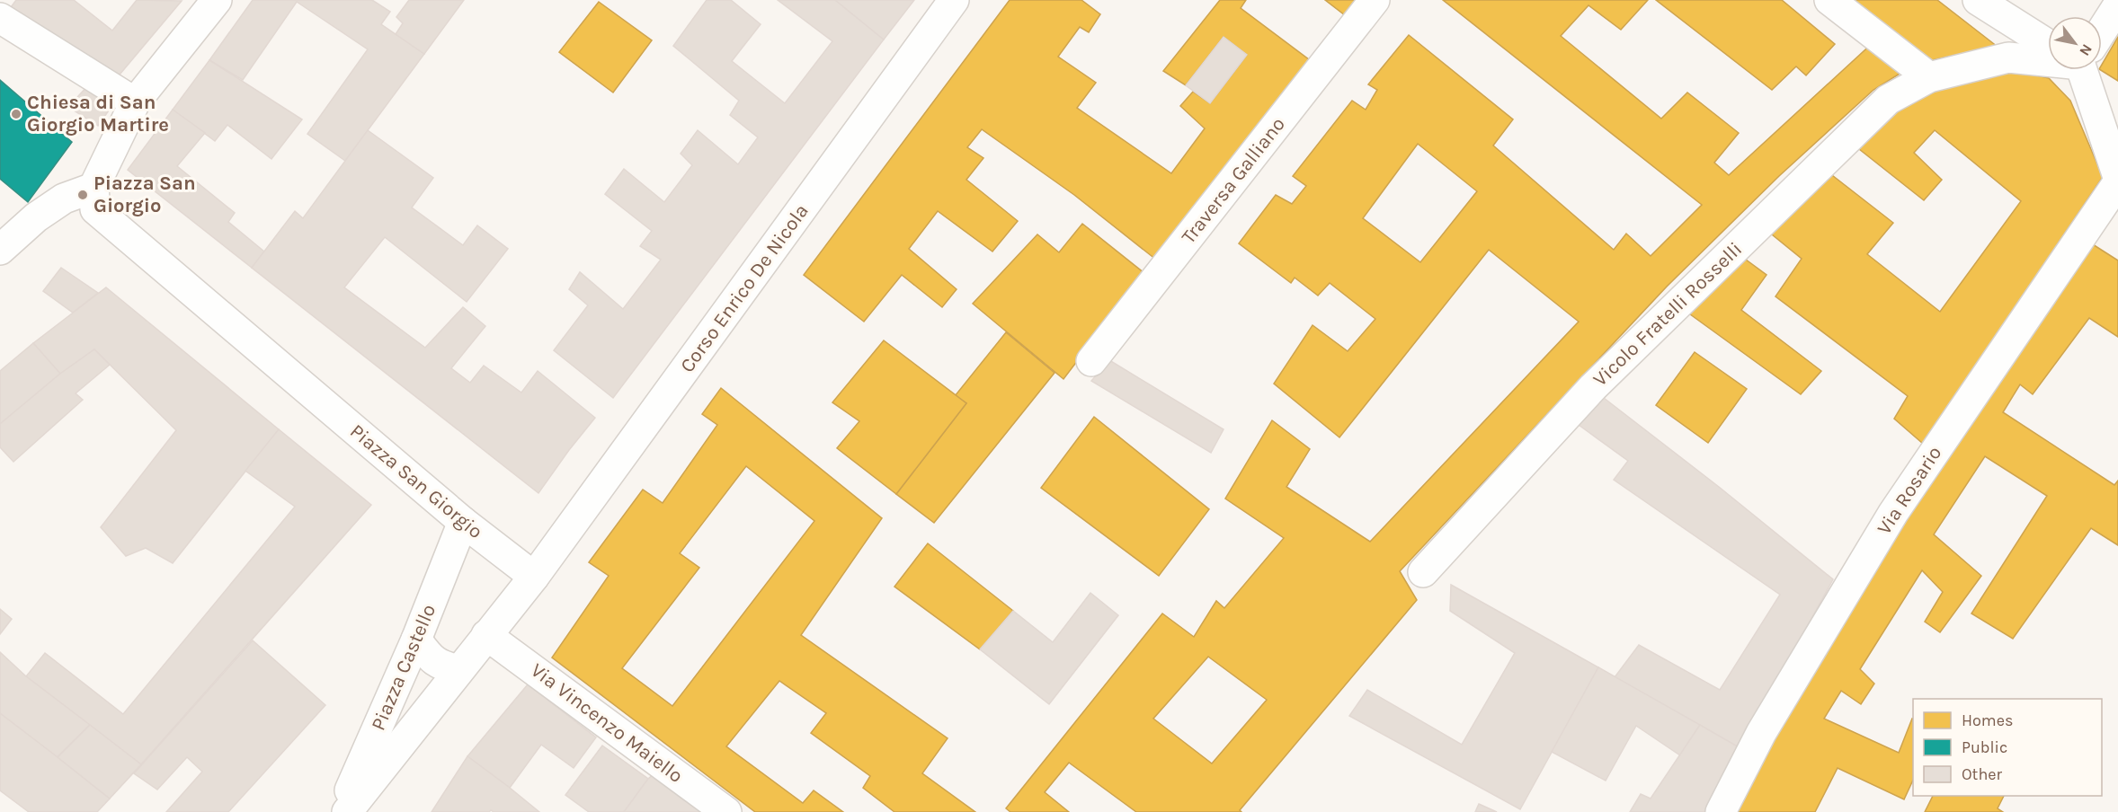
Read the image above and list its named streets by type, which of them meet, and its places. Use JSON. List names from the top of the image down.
{
  "streets": {
    "street": [
      "Traversa Galliano",
      "Corso Enrico De Nicola",
      "Vicolo Fratelli Rosselli",
      "Piazza San Giorgio",
      "Via Rosario",
      "Piazza Castello",
      "Via Vincenzo Maiello"
    ]
  },
  "crossings": [
    ["Corso Enrico De Nicola", "Piazza San Giorgio"],
    ["Corso Enrico De Nicola", "Piazza Castello"],
    ["Piazza San Giorgio", "Piazza Castello"],
    ["Piazza Castello", "Via Vincenzo Maiello"]
  ],
  "places": ["Chiesa di San Giorgio Martire", "Piazza San Giorgio"],
  "legend": ["Homes", "Public", "Other"],
  "north": "bottom right"
}
